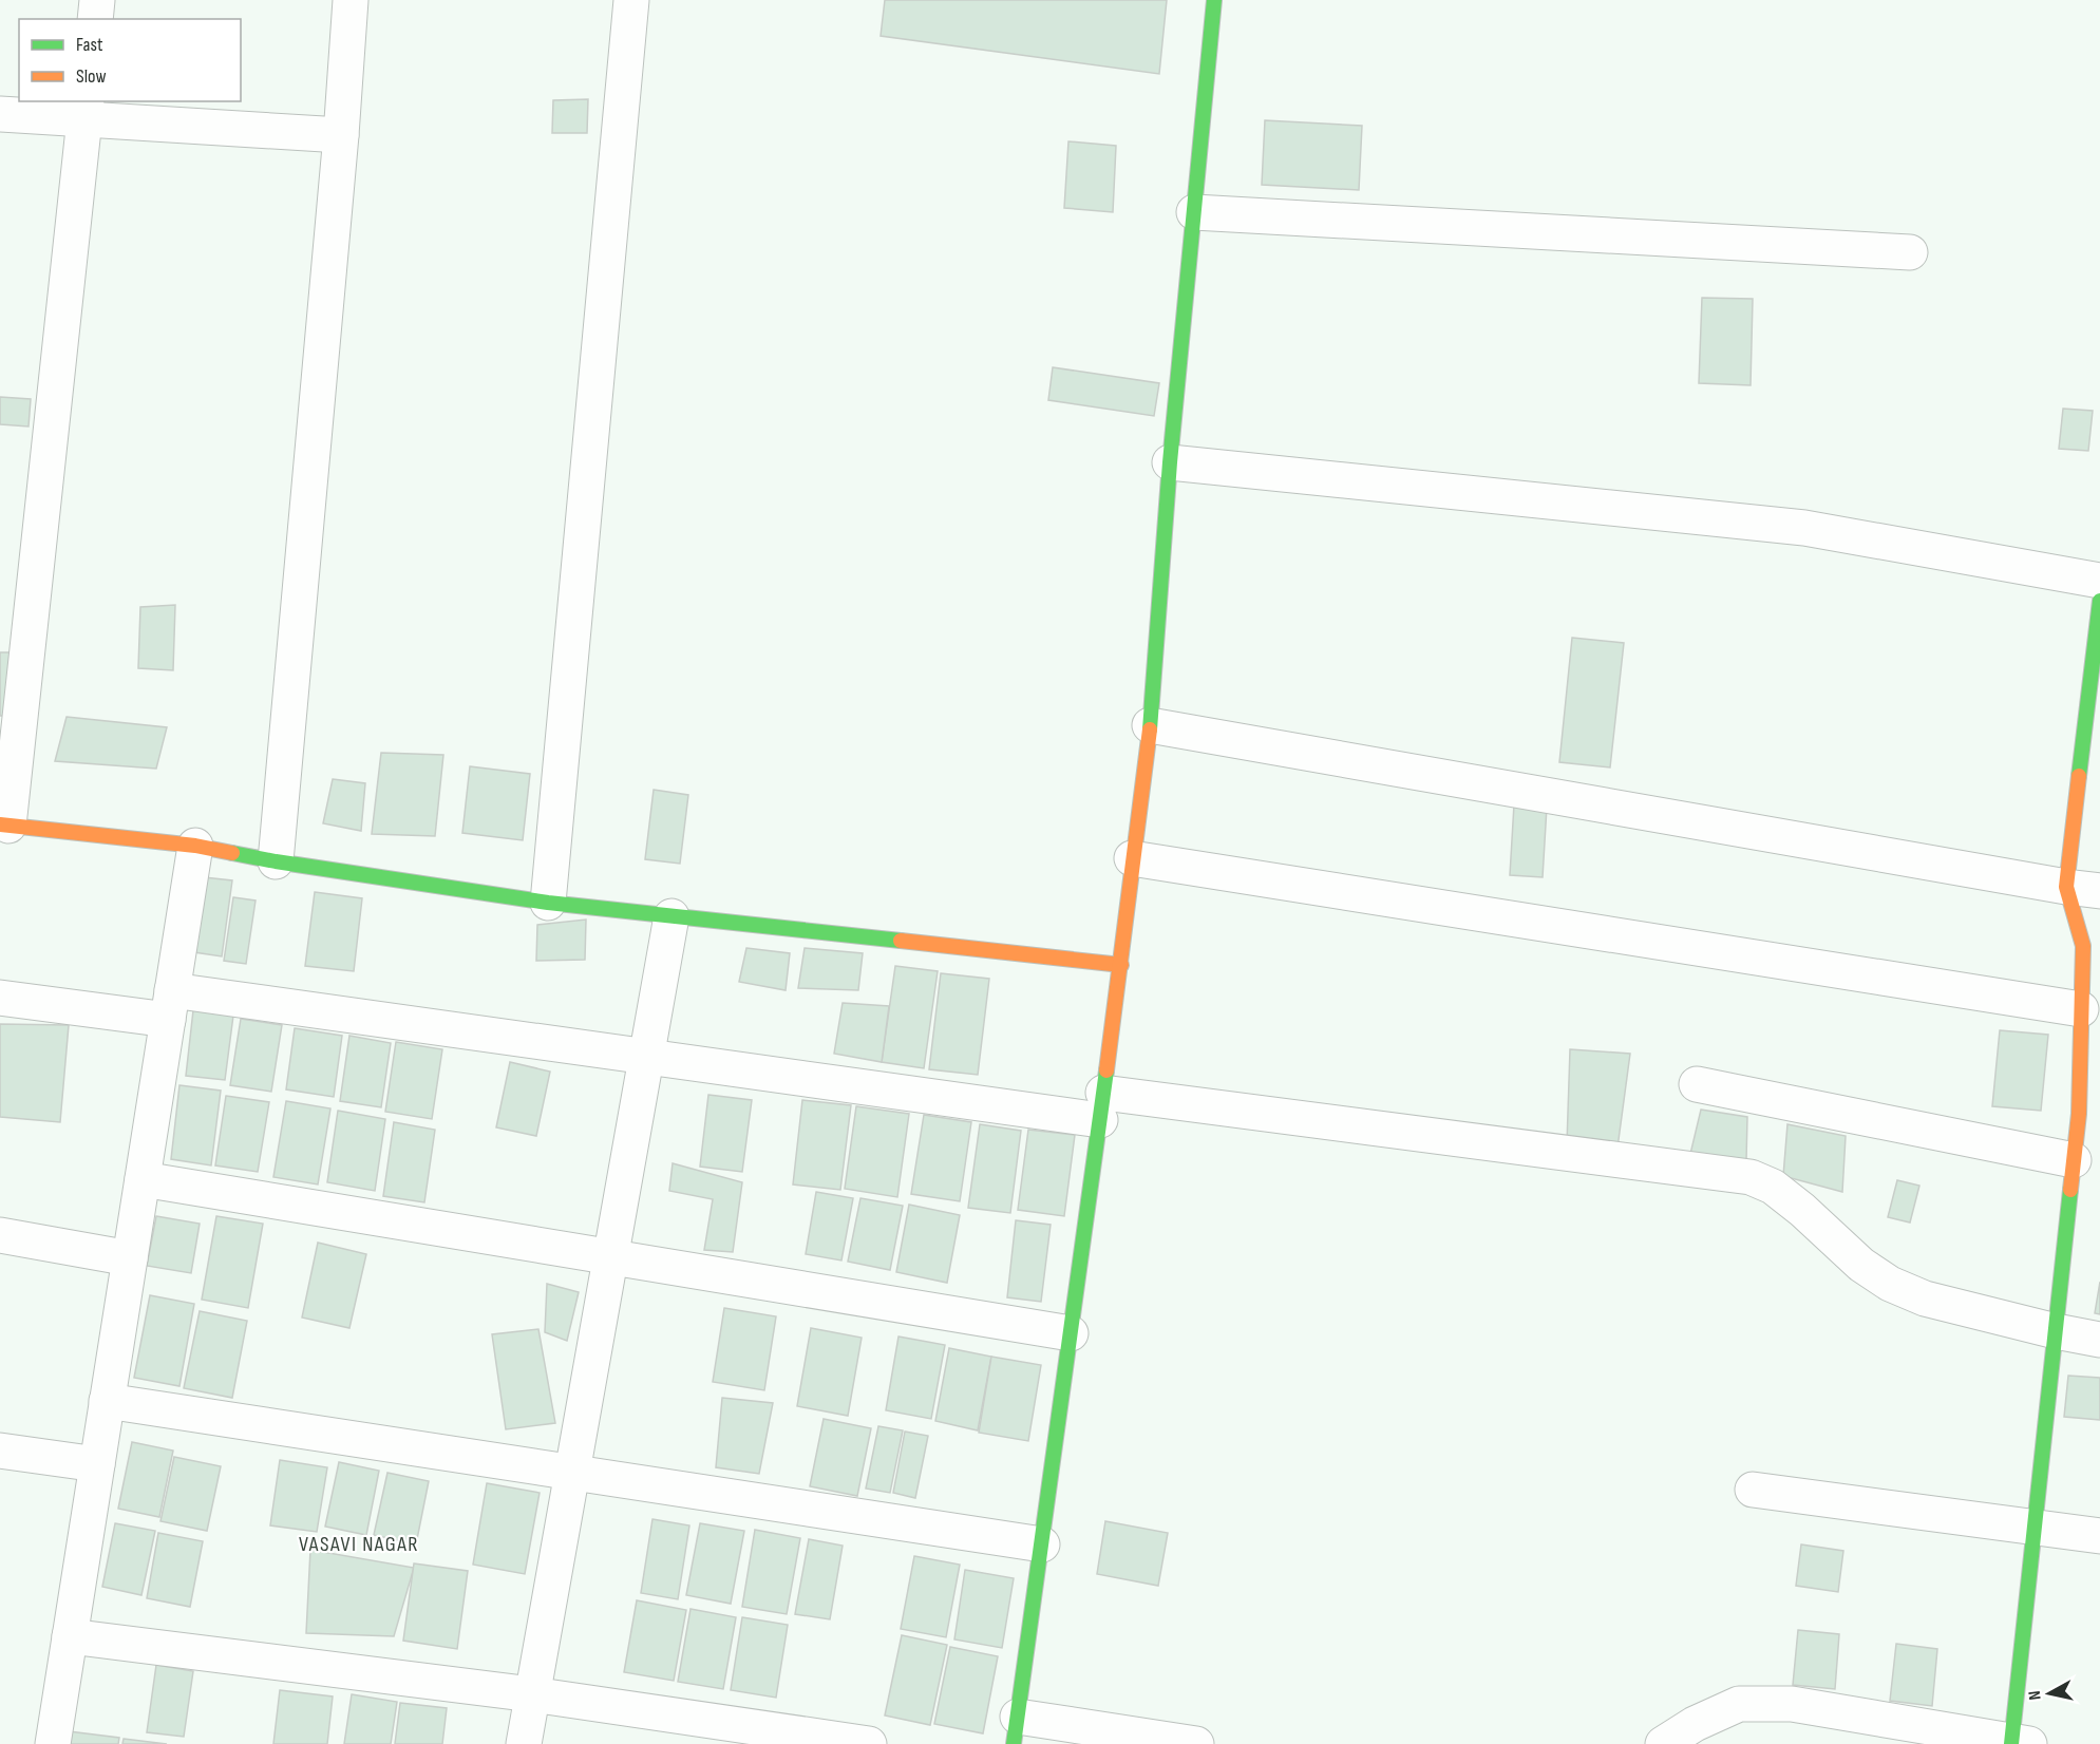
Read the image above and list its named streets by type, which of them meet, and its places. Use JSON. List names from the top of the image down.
{
  "districts": ["VASAVI NAGAR"],
  "legend": ["Fast", "Slow"],
  "north": "left"
}
